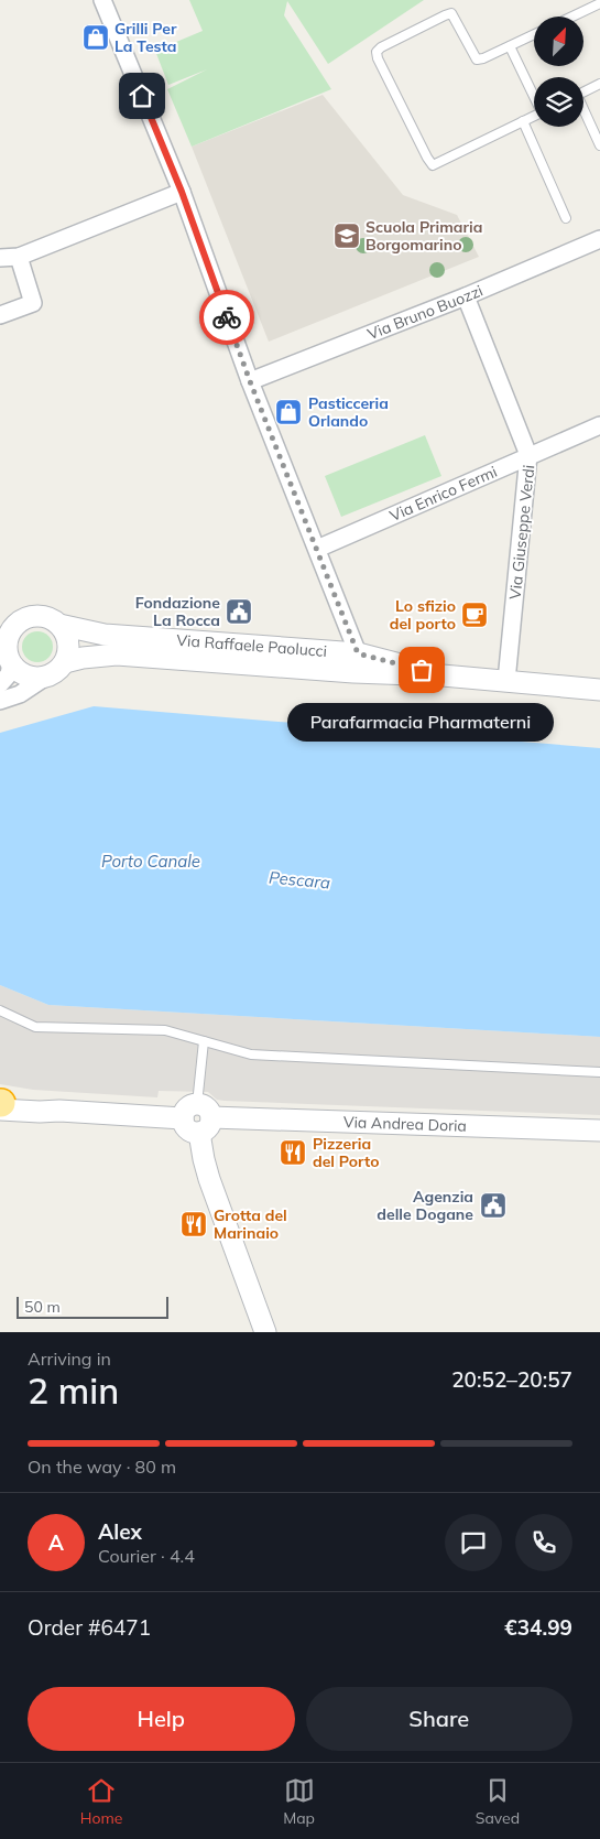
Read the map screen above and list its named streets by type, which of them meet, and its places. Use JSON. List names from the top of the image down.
{
  "streets": {
    "street": [
      "Via Bruno Buozzi",
      "Via Enrico Fermi",
      "Via Giuseppe Verdi",
      "Via Raffaele Paolucci",
      "Via Andrea Doria"
    ]
  },
  "crossings": [
    ["Via Bruno Buozzi", "Via Giuseppe Verdi"],
    ["Via Enrico Fermi", "Via Giuseppe Verdi"],
    ["Via Giuseppe Verdi", "Via Raffaele Paolucci"]
  ],
  "water": ["Porto Canale", "Pescara"],
  "places": {
    "shop": ["Grilli Per La Testa", "Pasticceria Orlando"],
    "school or university": ["Scuola Primaria Borgomarino"],
    "public building": ["Fondazione La Rocca", "Agenzia delle Dogane"],
    "cafe": ["Lo sfizio del porto"],
    "other": ["Parafarmacia Pharmaterni"],
    "restaurant": ["Pizzeria del Porto", "Grotta del Marinaio"]
  },
  "scale_bar": "50 m",
  "north": "top right",
  "page": {
    "bubble": "Parafarmacia Pharmaterni",
    "scale": "50 m",
    "heading": ["2 min", "Arriving in", "20:52–20:57"],
    "panel": [
      "Alex",
      "Courier · 4.4",
      "Order #6471",
      "€34.99"
    ],
    "bar": "On the way · 80 m",
    "round": "A",
    "buttons": ["Help", "Share"],
    "tabs": ["Home", "Map", "Saved"]
  }
}
